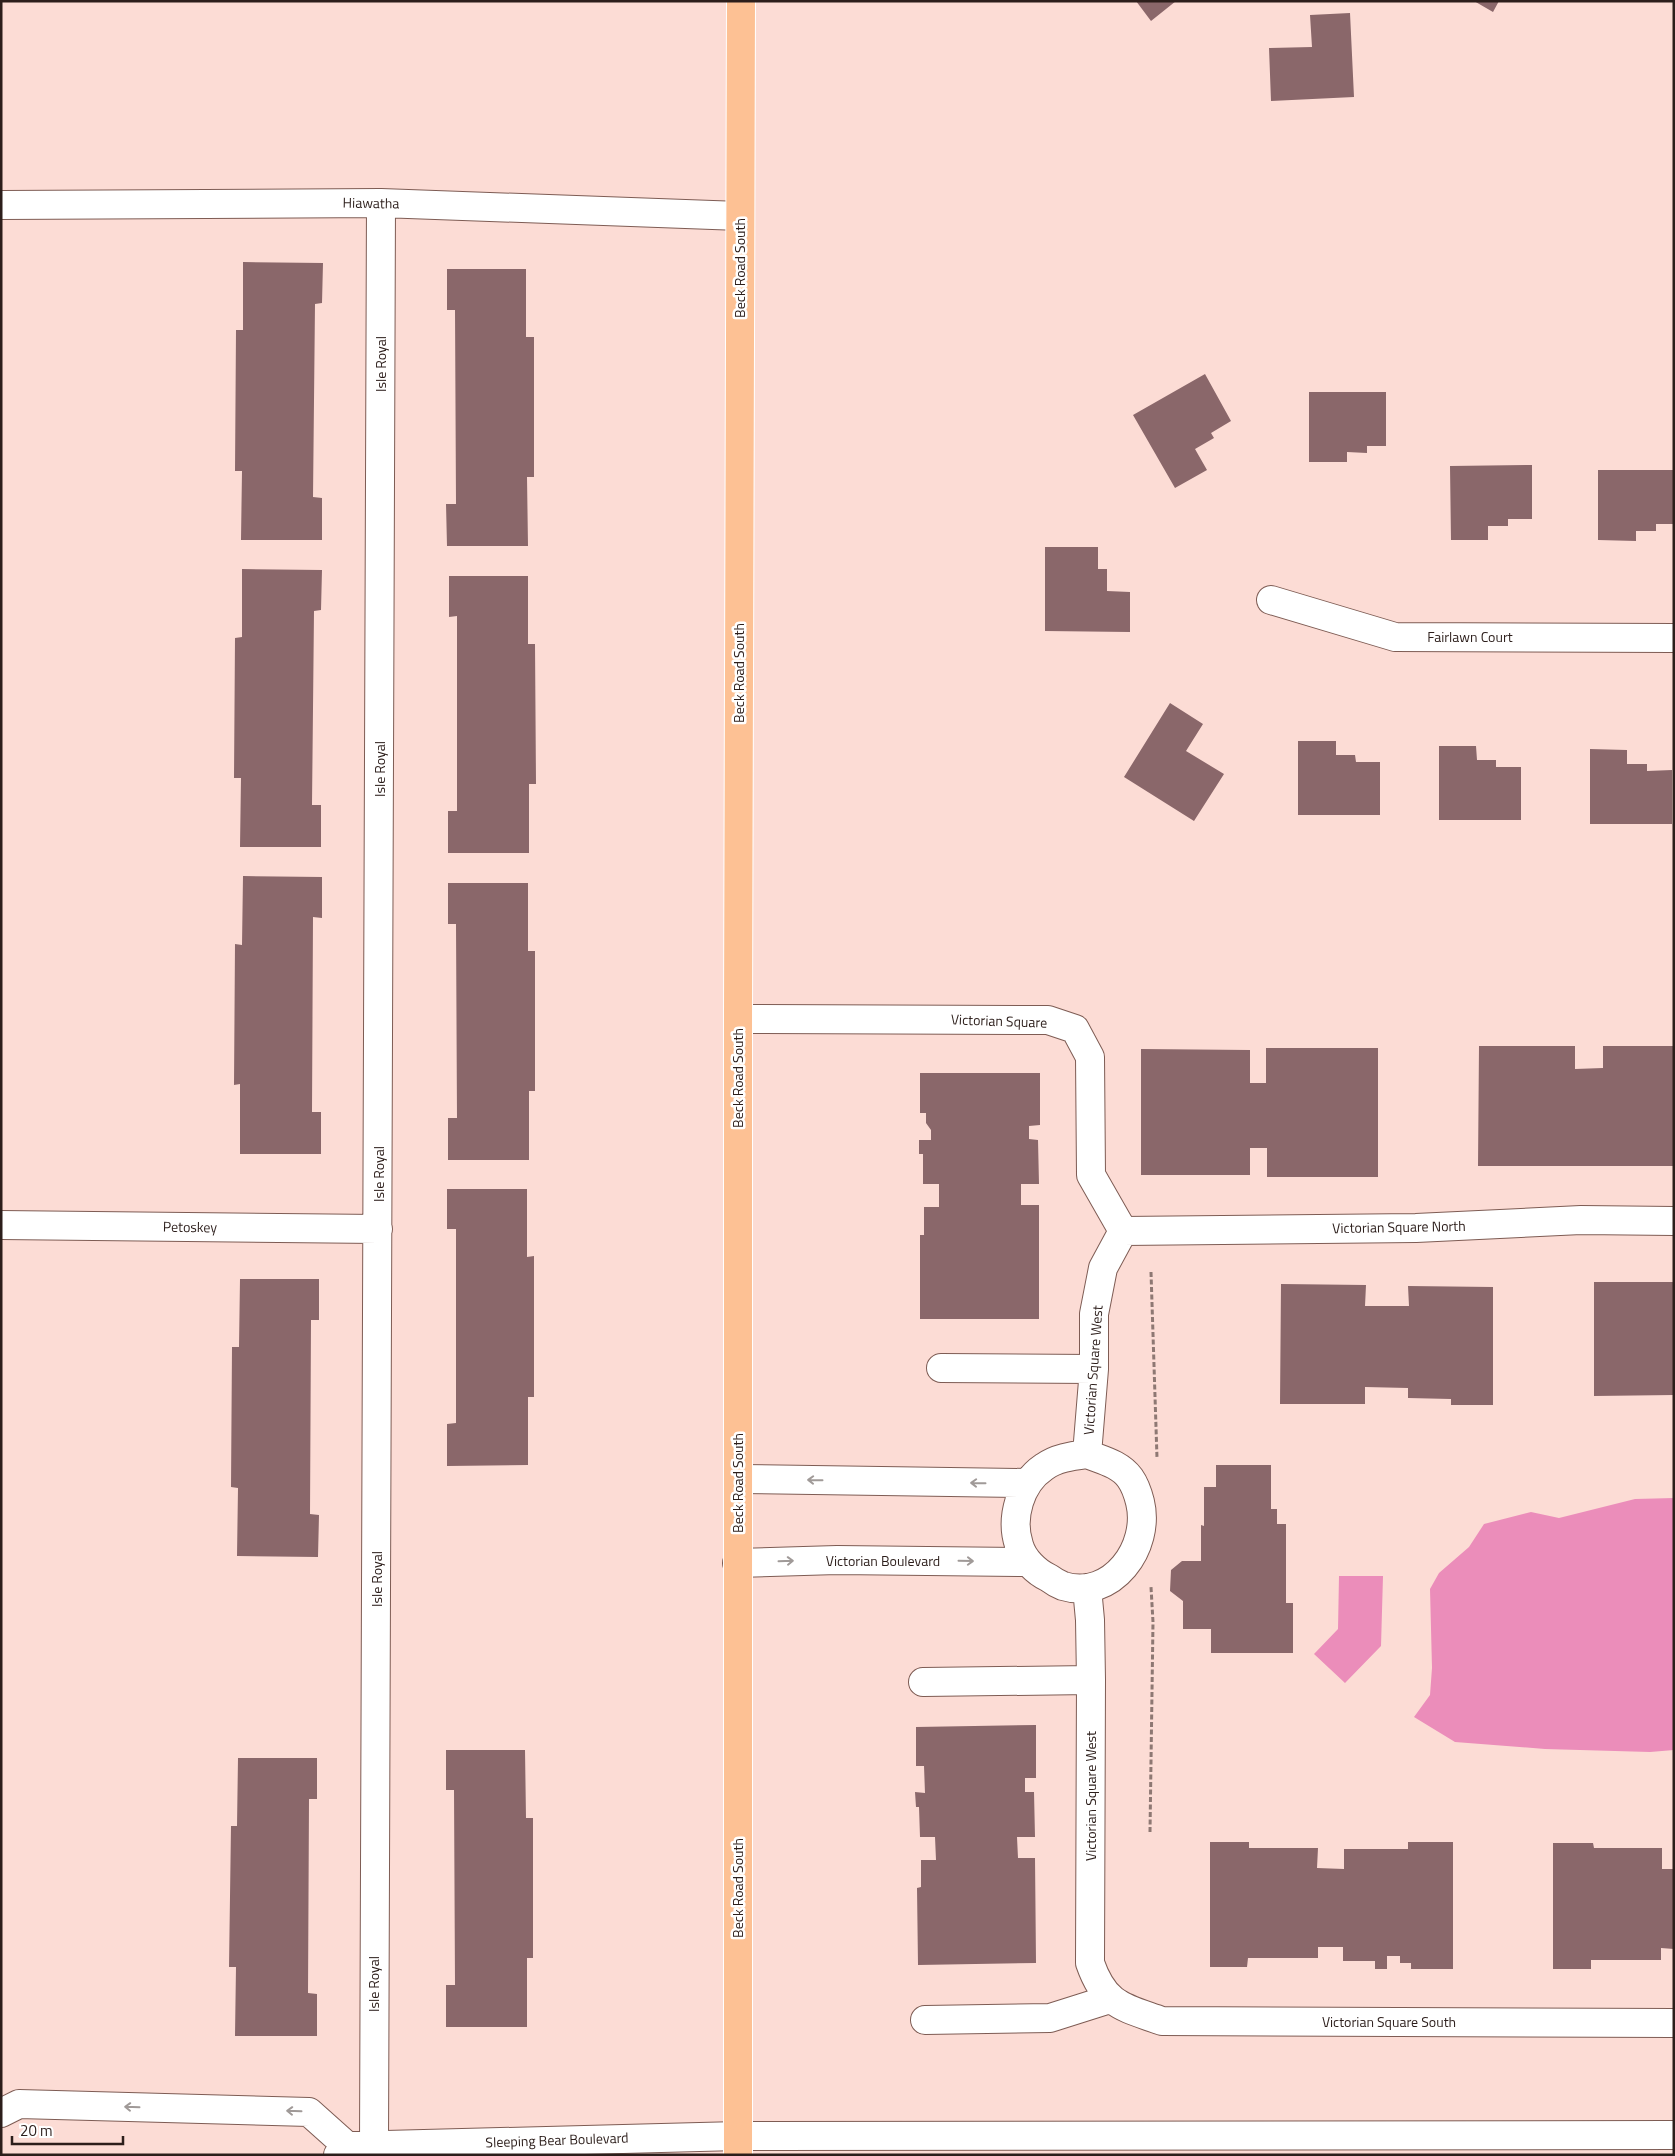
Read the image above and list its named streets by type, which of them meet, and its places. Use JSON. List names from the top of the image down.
{
  "streets": {
    "main road": ["Beck Road South"],
    "street": [
      "Hiawatha",
      "Isle Royal",
      "Fairlawn Court",
      "Victorian Square",
      "Petoskey",
      "Victorian Square North",
      "Victorian Square West",
      "Victorian Boulevard",
      "Victorian Square South",
      "Sleeping Bear Boulevard"
    ]
  },
  "crossings": [
    ["Hiawatha", "Beck Road South"],
    ["Hiawatha", "Isle Royal"],
    ["Beck Road South", "Victorian Square"],
    ["Beck Road South", "Victorian Boulevard"],
    ["Beck Road South", "Sleeping Bear Boulevard"],
    ["Isle Royal", "Petoskey"],
    ["Isle Royal", "Sleeping Bear Boulevard"],
    ["Victorian Square", "Victorian Square North"],
    ["Victorian Square", "Victorian Square West"],
    ["Victorian Square North", "Victorian Square West"],
    ["Victorian Square West", "Victorian Boulevard"],
    ["Victorian Square West", "Victorian Square South"]
  ],
  "scale_bar": "20 m"
}
